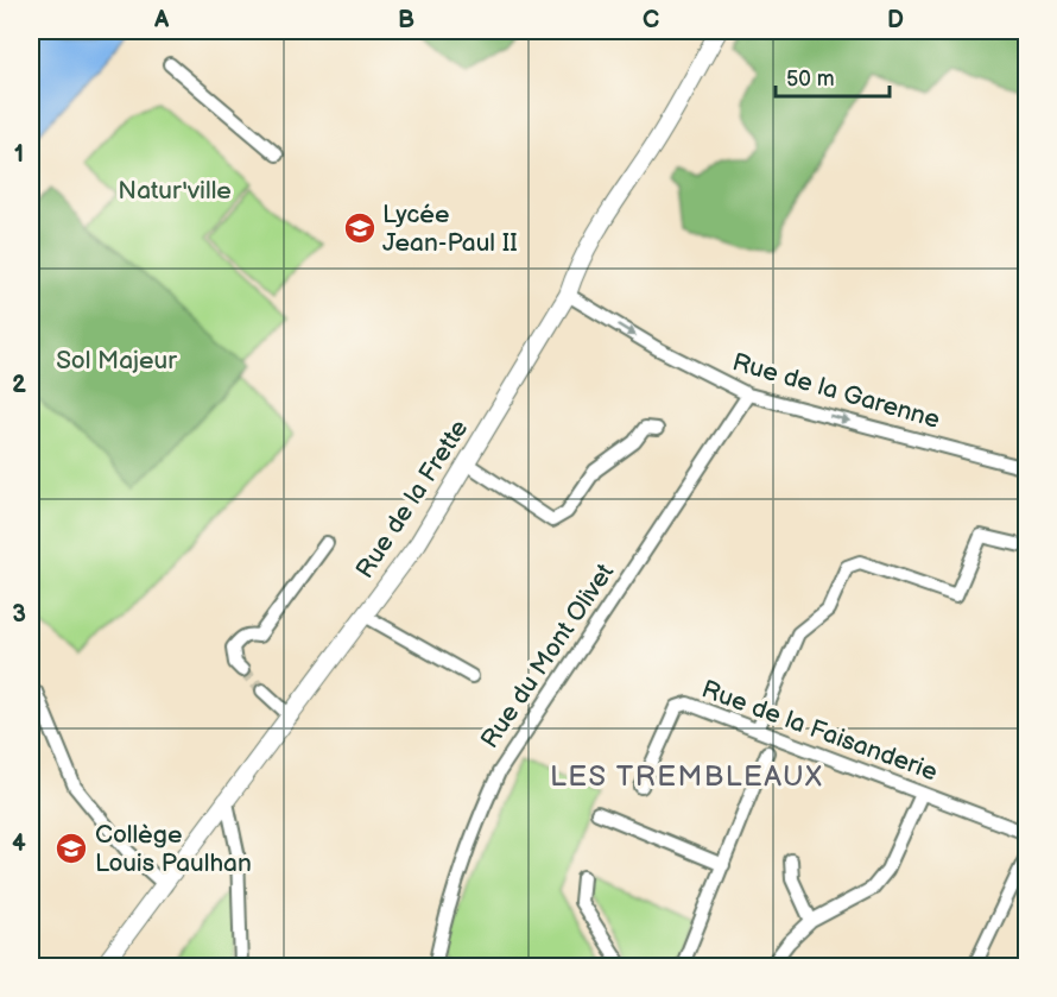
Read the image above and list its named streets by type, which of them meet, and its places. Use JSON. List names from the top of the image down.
{
  "streets": {
    "street": [
      "Rue de la Garenne",
      "Rue de la Frette",
      "Rue du Mont Olivet",
      "Rue de la Faisanderie"
    ]
  },
  "crossings": [
    ["Rue de la Garenne", "Rue de la Frette"],
    ["Rue de la Garenne", "Rue du Mont Olivet"]
  ],
  "one_way": ["Rue de la Garenne"],
  "districts": ["LES TREMBLEAUX"],
  "parks": ["Natur'ville", "Sol Majeur"],
  "places": {
    "school or university": ["Lycée Jean-Paul II", "Collège Louis Paulhan"]
  },
  "scale_bar": "50 m",
  "grid": {
    "columns": [
      "A",
      "B",
      "C",
      "D"
    ],
    "rows": [
      "1",
      "2",
      "3",
      "4"
    ]
  }
}
